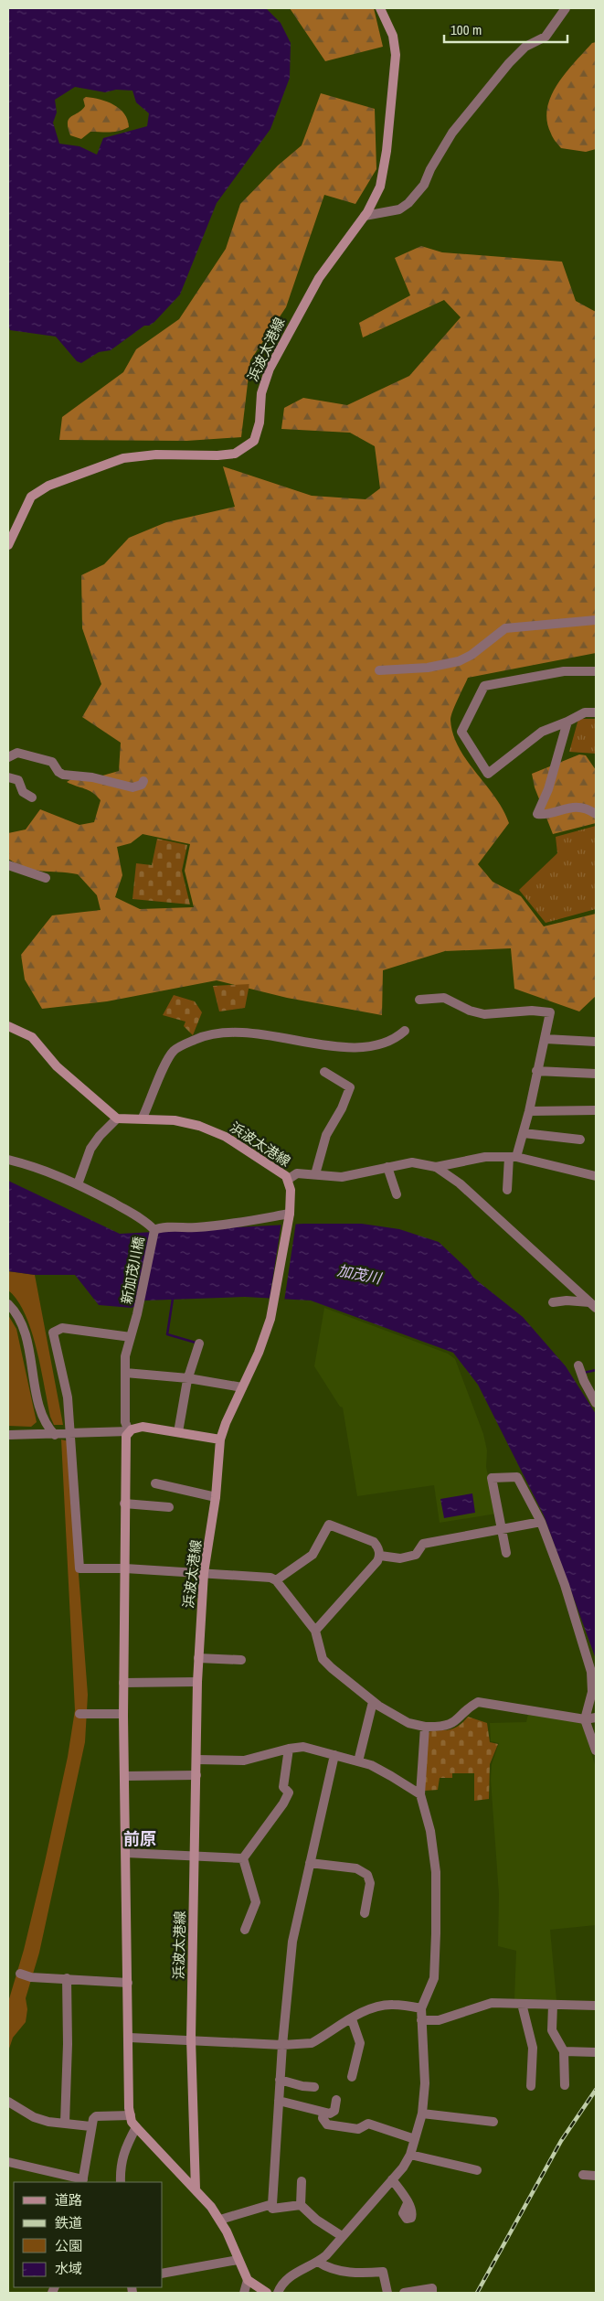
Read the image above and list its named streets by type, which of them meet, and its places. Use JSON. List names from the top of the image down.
{
  "streets": {
    "main road": ["浜波太港線"],
    "street": ["新加茂川橋"]
  },
  "districts": ["前原"],
  "water": ["加茂川"],
  "legend": [
    "道路",
    "鉄道",
    "公園",
    "水域"
  ],
  "scale_bar": "100 m"
}
